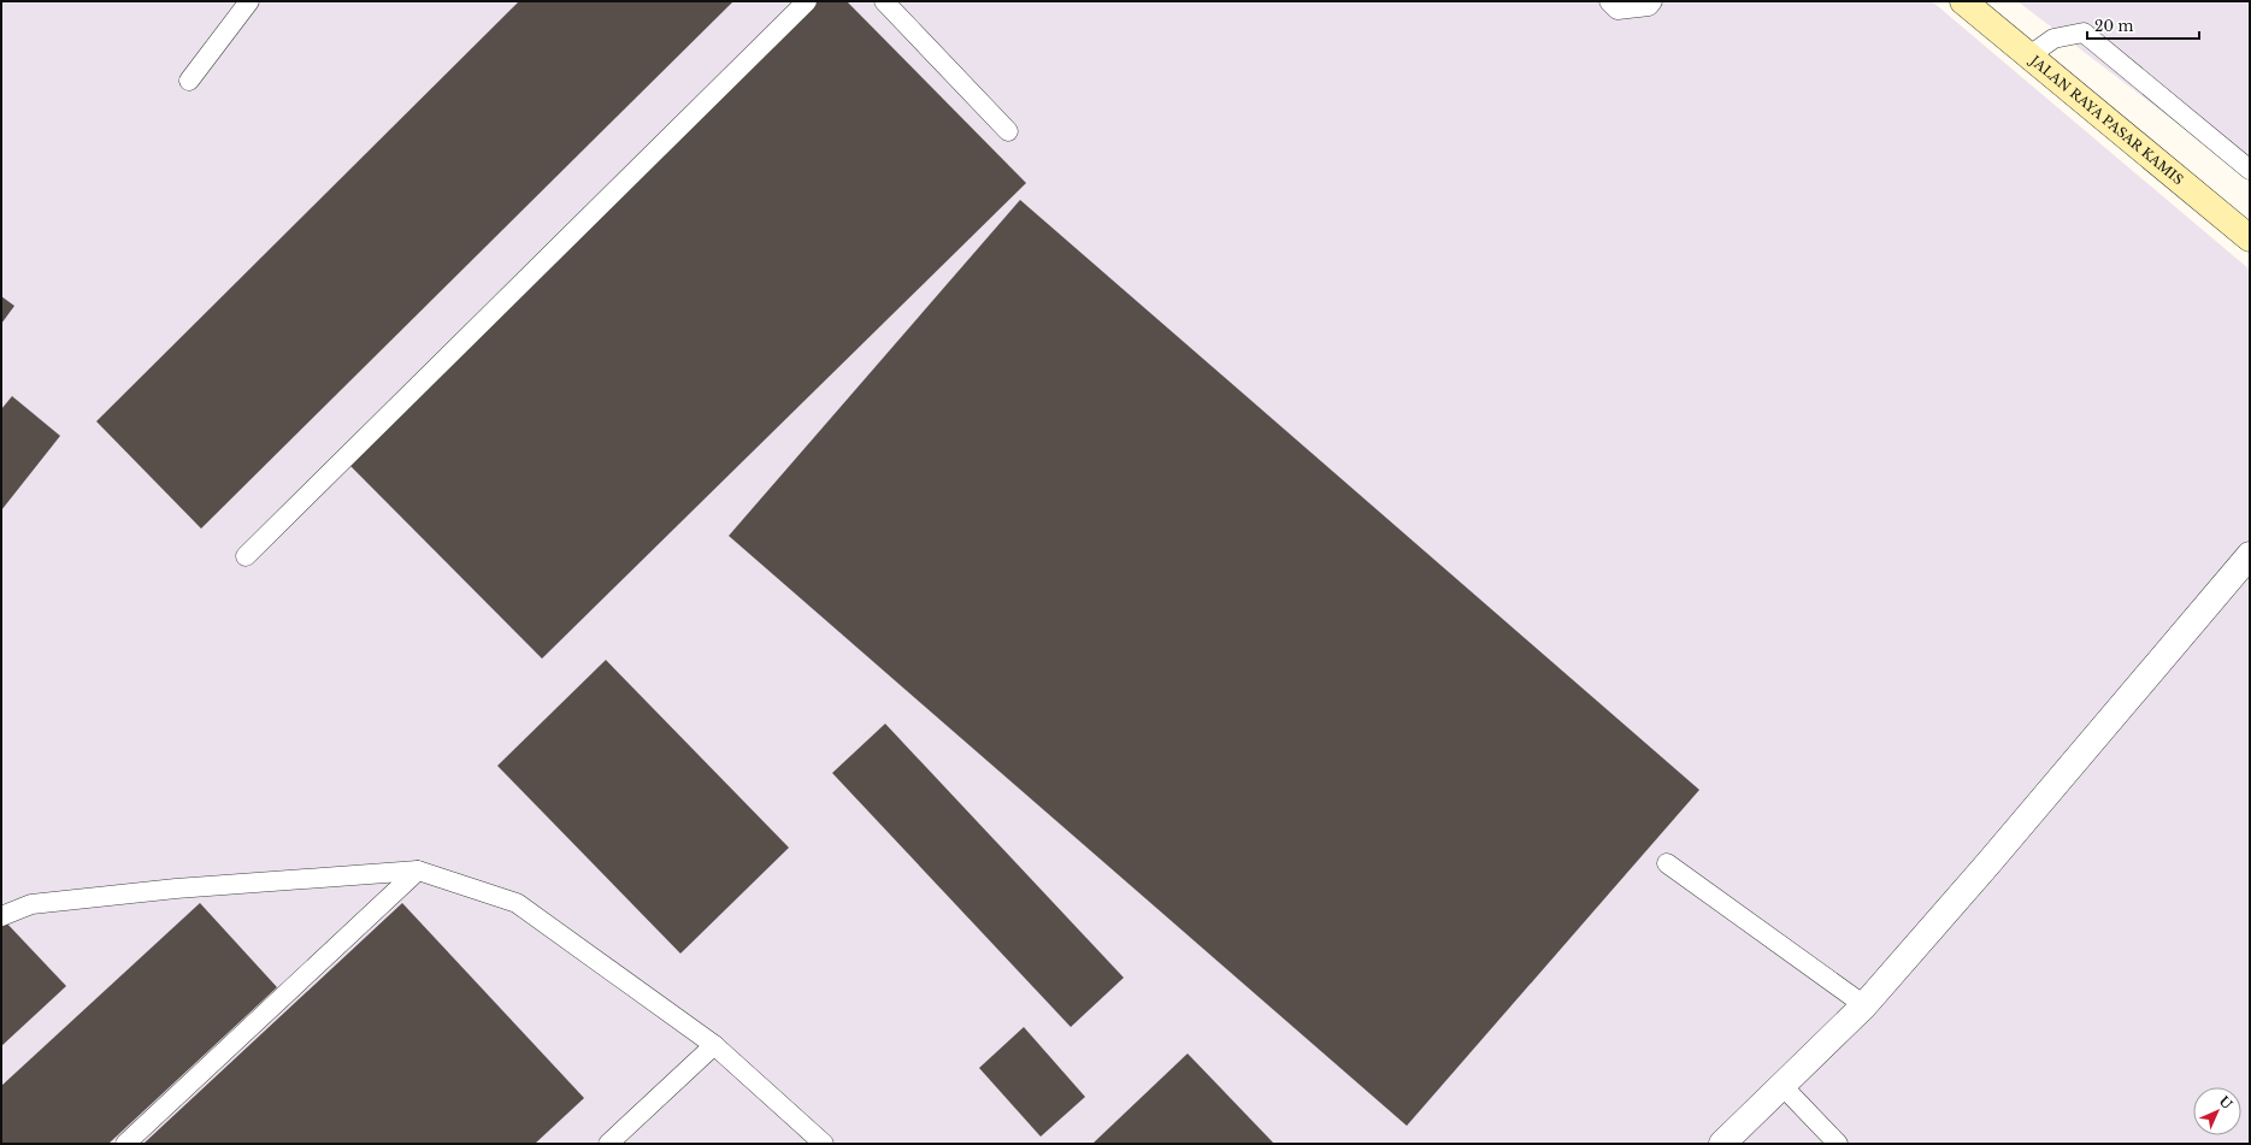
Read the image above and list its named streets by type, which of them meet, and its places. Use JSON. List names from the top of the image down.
{
  "streets": {
    "main road": ["JALAN RAYA PASAR KAMIS"]
  },
  "scale_bar": "20 m",
  "north": "top right"
}
